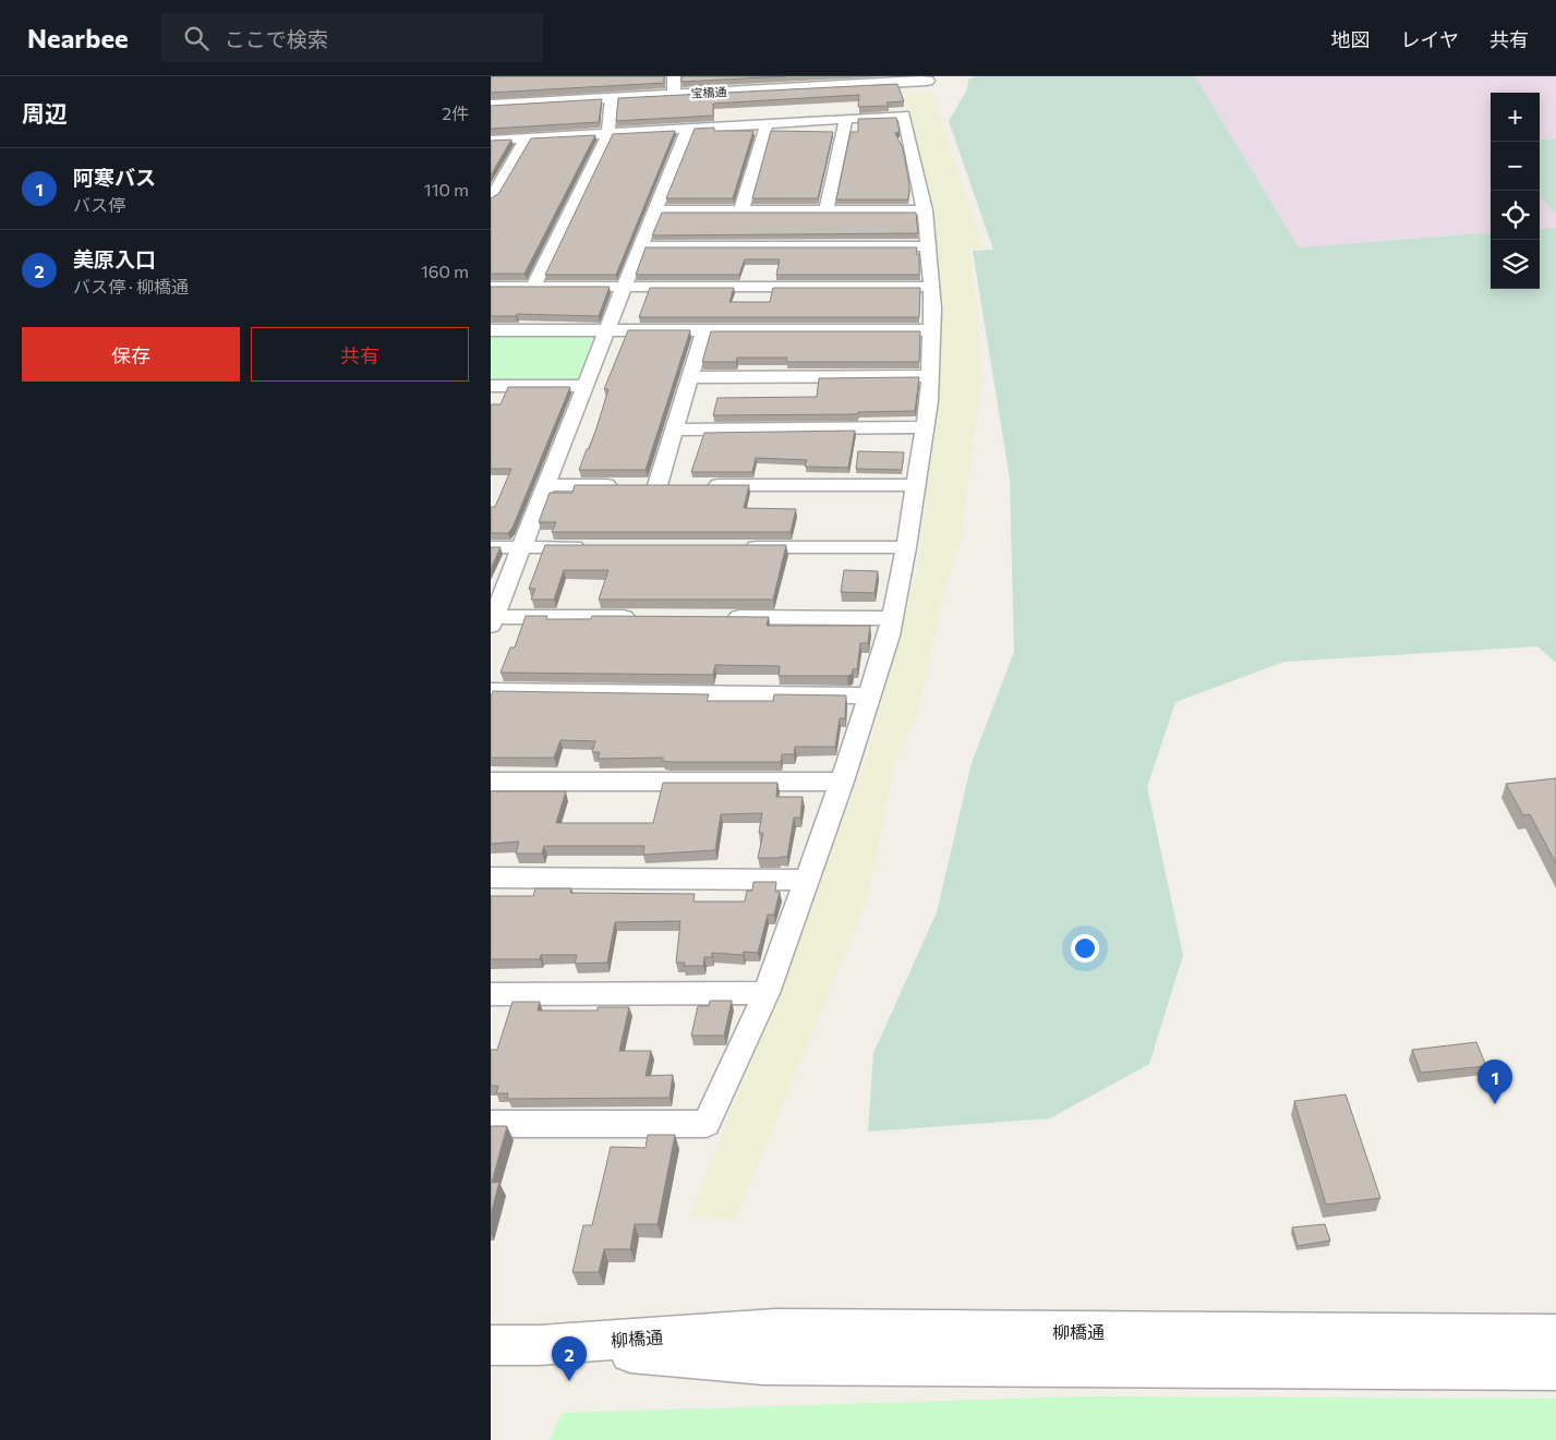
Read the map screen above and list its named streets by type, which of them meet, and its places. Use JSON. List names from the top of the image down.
{
  "streets": {
    "street": ["宝橋通", "柳橋通"]
  },
  "page": {
    "header": "Nearbee",
    "search": "ここで検索",
    "nav": ["地図", "レイヤ", "共有"],
    "heading": ["周辺", "2件"],
    "map_buttons": ["+", "−"],
    "list": [
      {
        "mark": "1",
        "name": "阿寒バス",
        "note": "バス停",
        "value": "110 m"
      },
      {
        "mark": "2",
        "name": "美原入口",
        "note": "バス停 · 柳橋通",
        "value": "160 m"
      }
    ],
    "buttons": ["保存", "共有"],
    "pins": ["1", "2"]
  }
}
